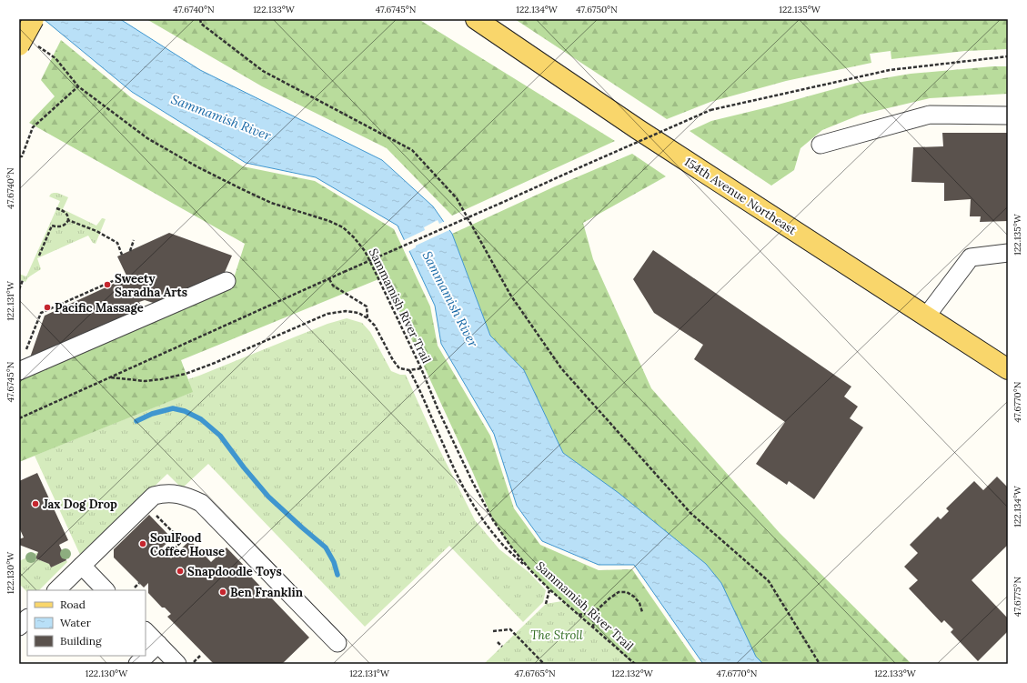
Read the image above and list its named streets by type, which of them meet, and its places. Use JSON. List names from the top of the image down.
{
  "streets": {
    "main road": ["154th Avenue Northeast"],
    "path": ["Sammamish River Trail"]
  },
  "water": ["Sammamish River"],
  "parks": ["The Stroll"],
  "places": [
    "Sweety Saradha Arts",
    "Pacific Massage",
    "Jax Dog Drop",
    "SoulFood Coffee House",
    "Snapdoodle Toys",
    "Ben Franklin"
  ],
  "legend": ["Road", "Water", "Building"],
  "coordinates": [
    "47.6740°N",
    "122.133°W",
    "47.6745°N",
    "122.134°W",
    "47.6750°N",
    "122.135°W",
    "122.131°W",
    "47.6770°N",
    "122.130°W",
    "47.6775°N",
    "47.6765°N",
    "122.132°W"
  ]
}
